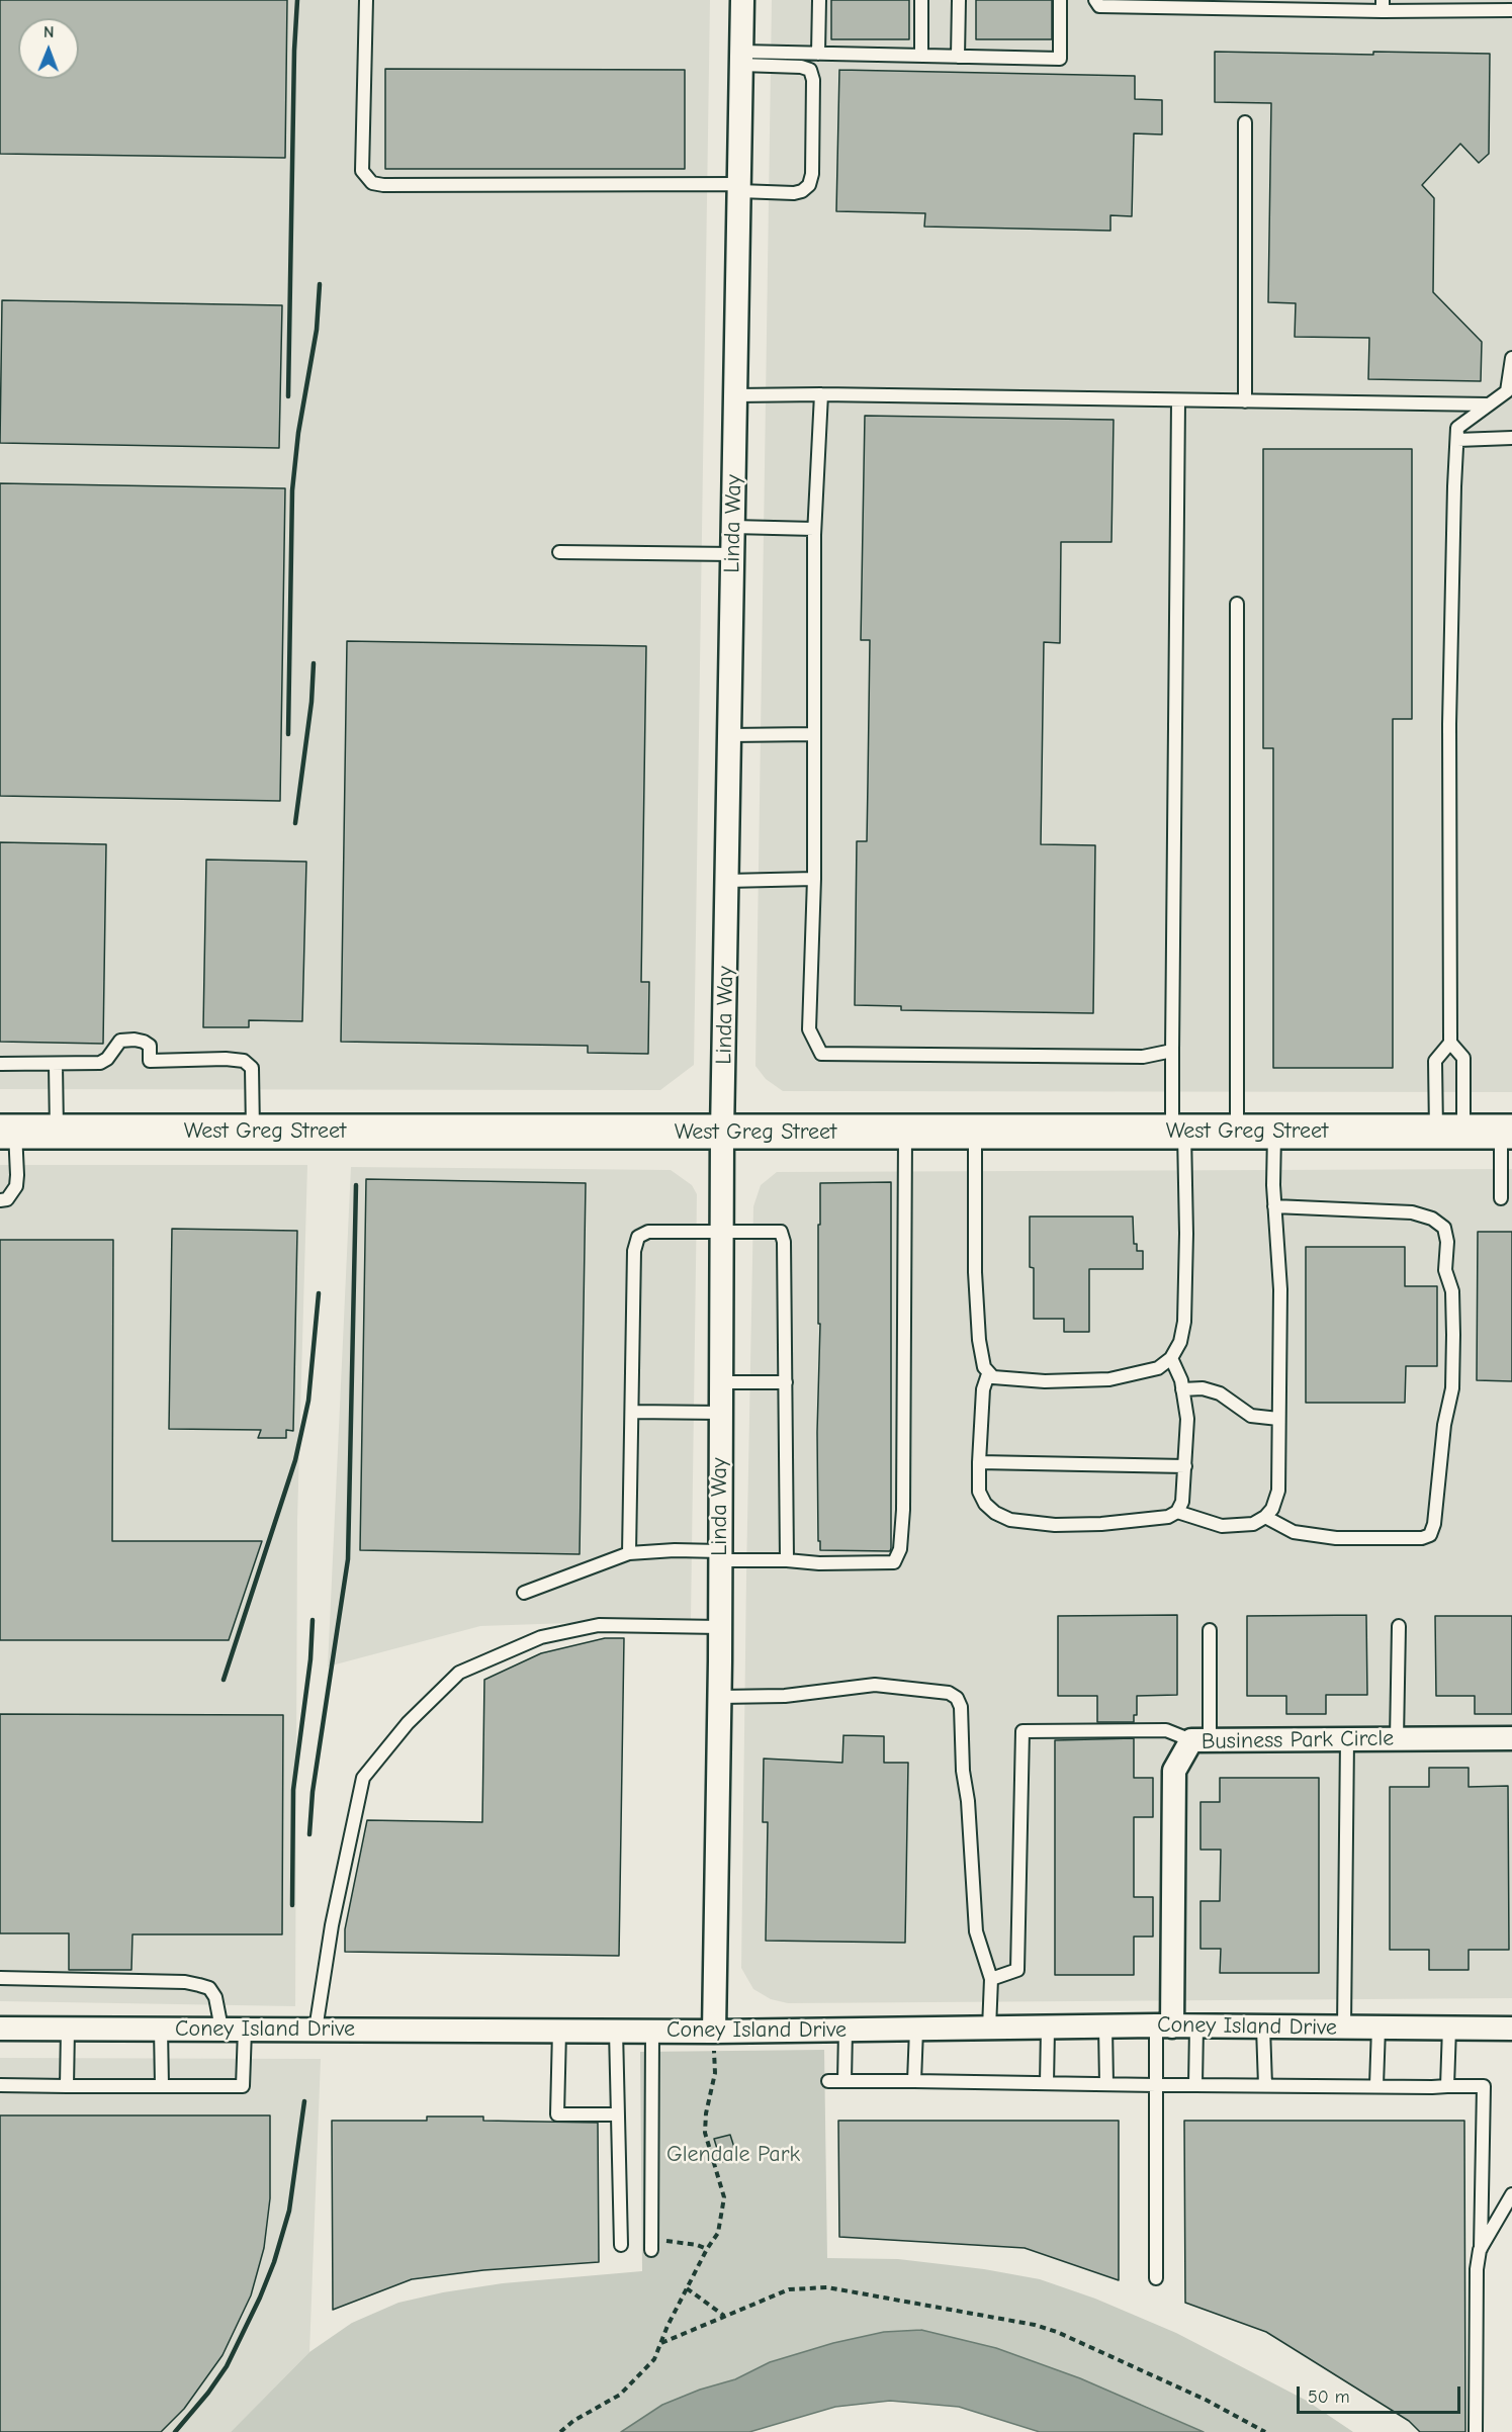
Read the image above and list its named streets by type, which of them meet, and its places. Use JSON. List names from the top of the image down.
{
  "streets": {
    "main road": ["West Greg Street"],
    "street": ["Linda Way", "Business Park Circle", "Coney Island Drive"]
  },
  "crossings": [
    ["Linda Way", "West Greg Street"],
    ["Linda Way", "Coney Island Drive"],
    ["Business Park Circle", "Coney Island Drive"]
  ],
  "parks": ["Glendale Park"],
  "scale_bar": "50 m",
  "north": "top"
}
